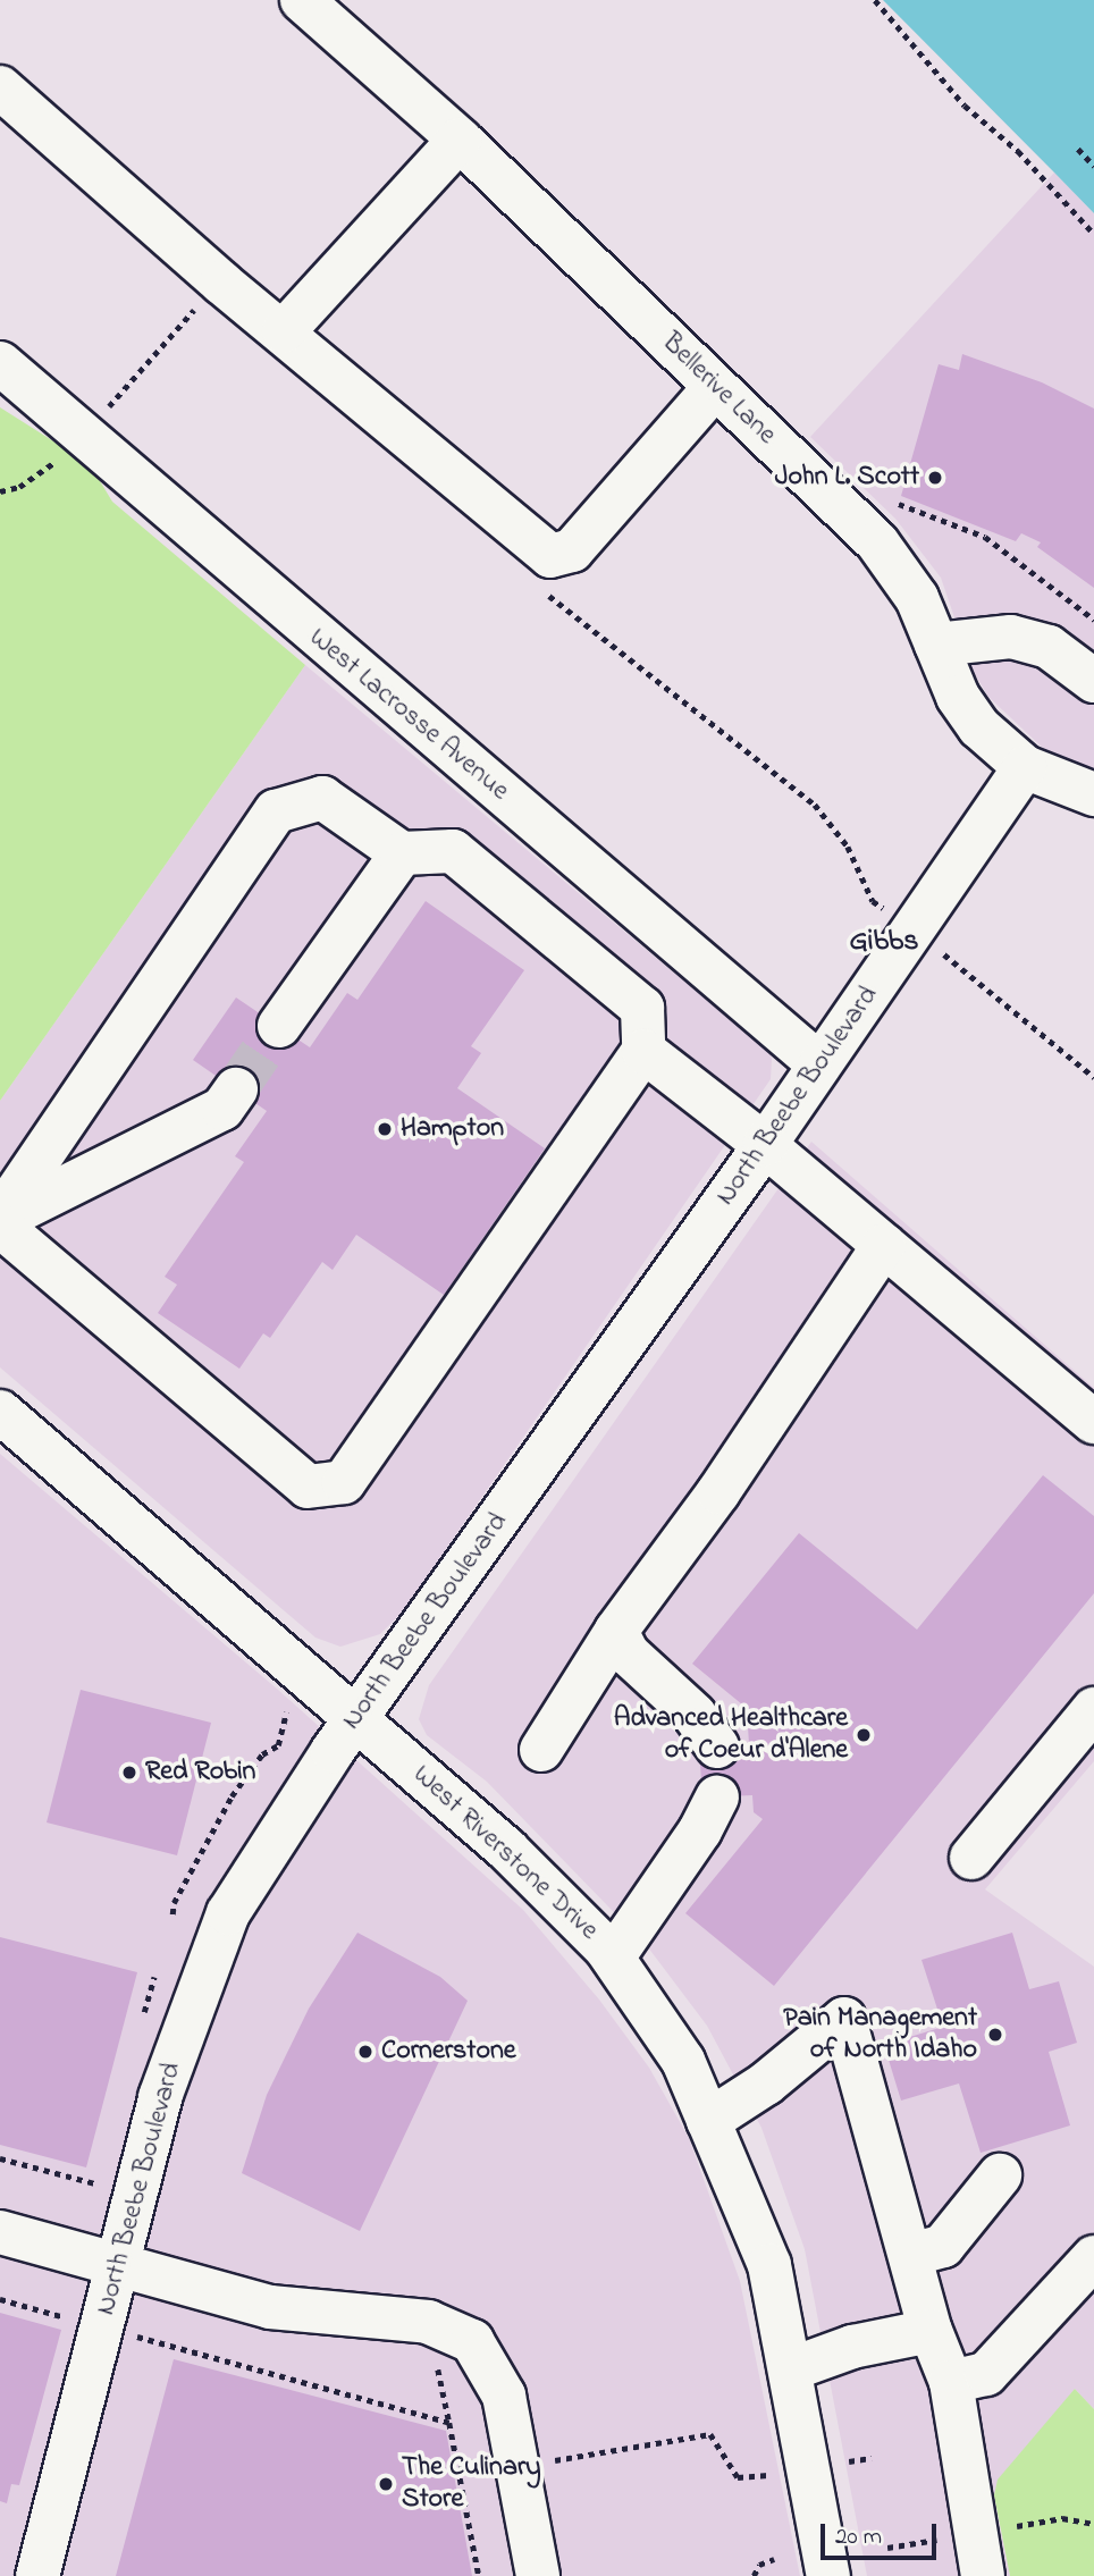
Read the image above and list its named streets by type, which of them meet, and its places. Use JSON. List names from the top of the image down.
{
  "streets": {
    "street": [
      "Bellerive Lane",
      "West Lacrosse Avenue",
      "North Beebe Boulevard",
      "West Riverstone Drive"
    ]
  },
  "crossings": [
    ["Bellerive Lane", "North Beebe Boulevard"],
    ["West Lacrosse Avenue", "North Beebe Boulevard"],
    ["North Beebe Boulevard", "West Riverstone Drive"]
  ],
  "districts": ["Gibbs"],
  "places": [
    "John L. Scott",
    "Hampton",
    "Advanced Healthcare of Coeur d'Alene",
    "Red Robin",
    "Pain Management of North Idaho",
    "Cornerstone",
    "The Culinary Store"
  ],
  "scale_bar": "20 m"
}
